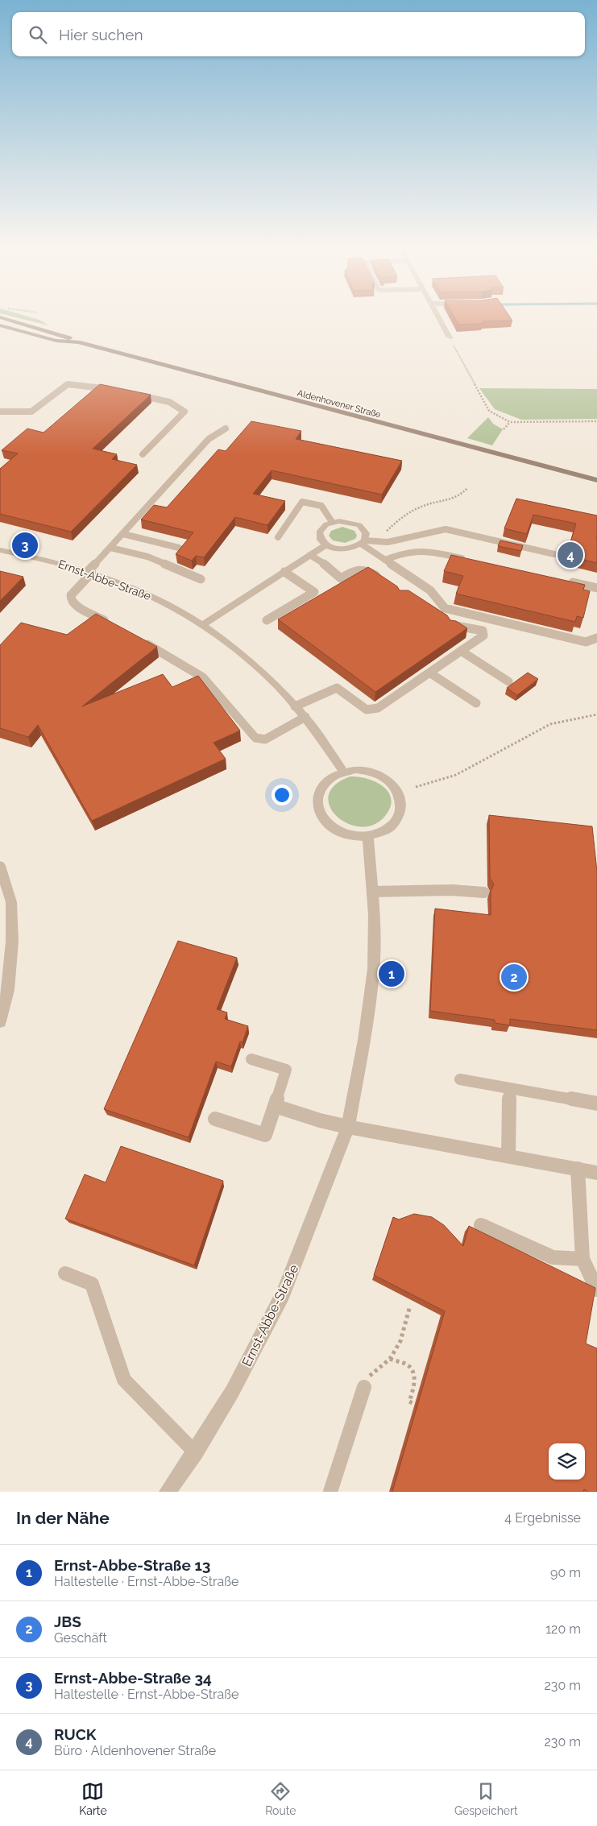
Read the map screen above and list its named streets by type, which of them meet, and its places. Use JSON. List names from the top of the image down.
{
  "streets": {
    "main road": ["Aldenhovener Straße"],
    "street": ["Ernst-Abbe-Straße"]
  },
  "page": {
    "search": "Hier suchen",
    "pins": [
      "3",
      "4",
      "1",
      "2"
    ],
    "heading": ["In der Nähe", "4 Ergebnisse"],
    "list": [
      {
        "mark": "1",
        "name": "Ernst-Abbe-Straße 13",
        "note": "Haltestelle · Ernst-Abbe-Straße",
        "value": "90 m"
      },
      {
        "mark": "2",
        "name": "JBS",
        "note": "Geschäft",
        "value": "120 m"
      },
      {
        "mark": "3",
        "name": "Ernst-Abbe-Straße 34",
        "note": "Haltestelle · Ernst-Abbe-Straße",
        "value": "230 m"
      },
      {
        "mark": "4",
        "name": "RUCK",
        "note": "Büro · Aldenhovener Straße",
        "value": "230 m"
      }
    ],
    "nav": ["Karte", "Route", "Gespeichert"]
  }
}
